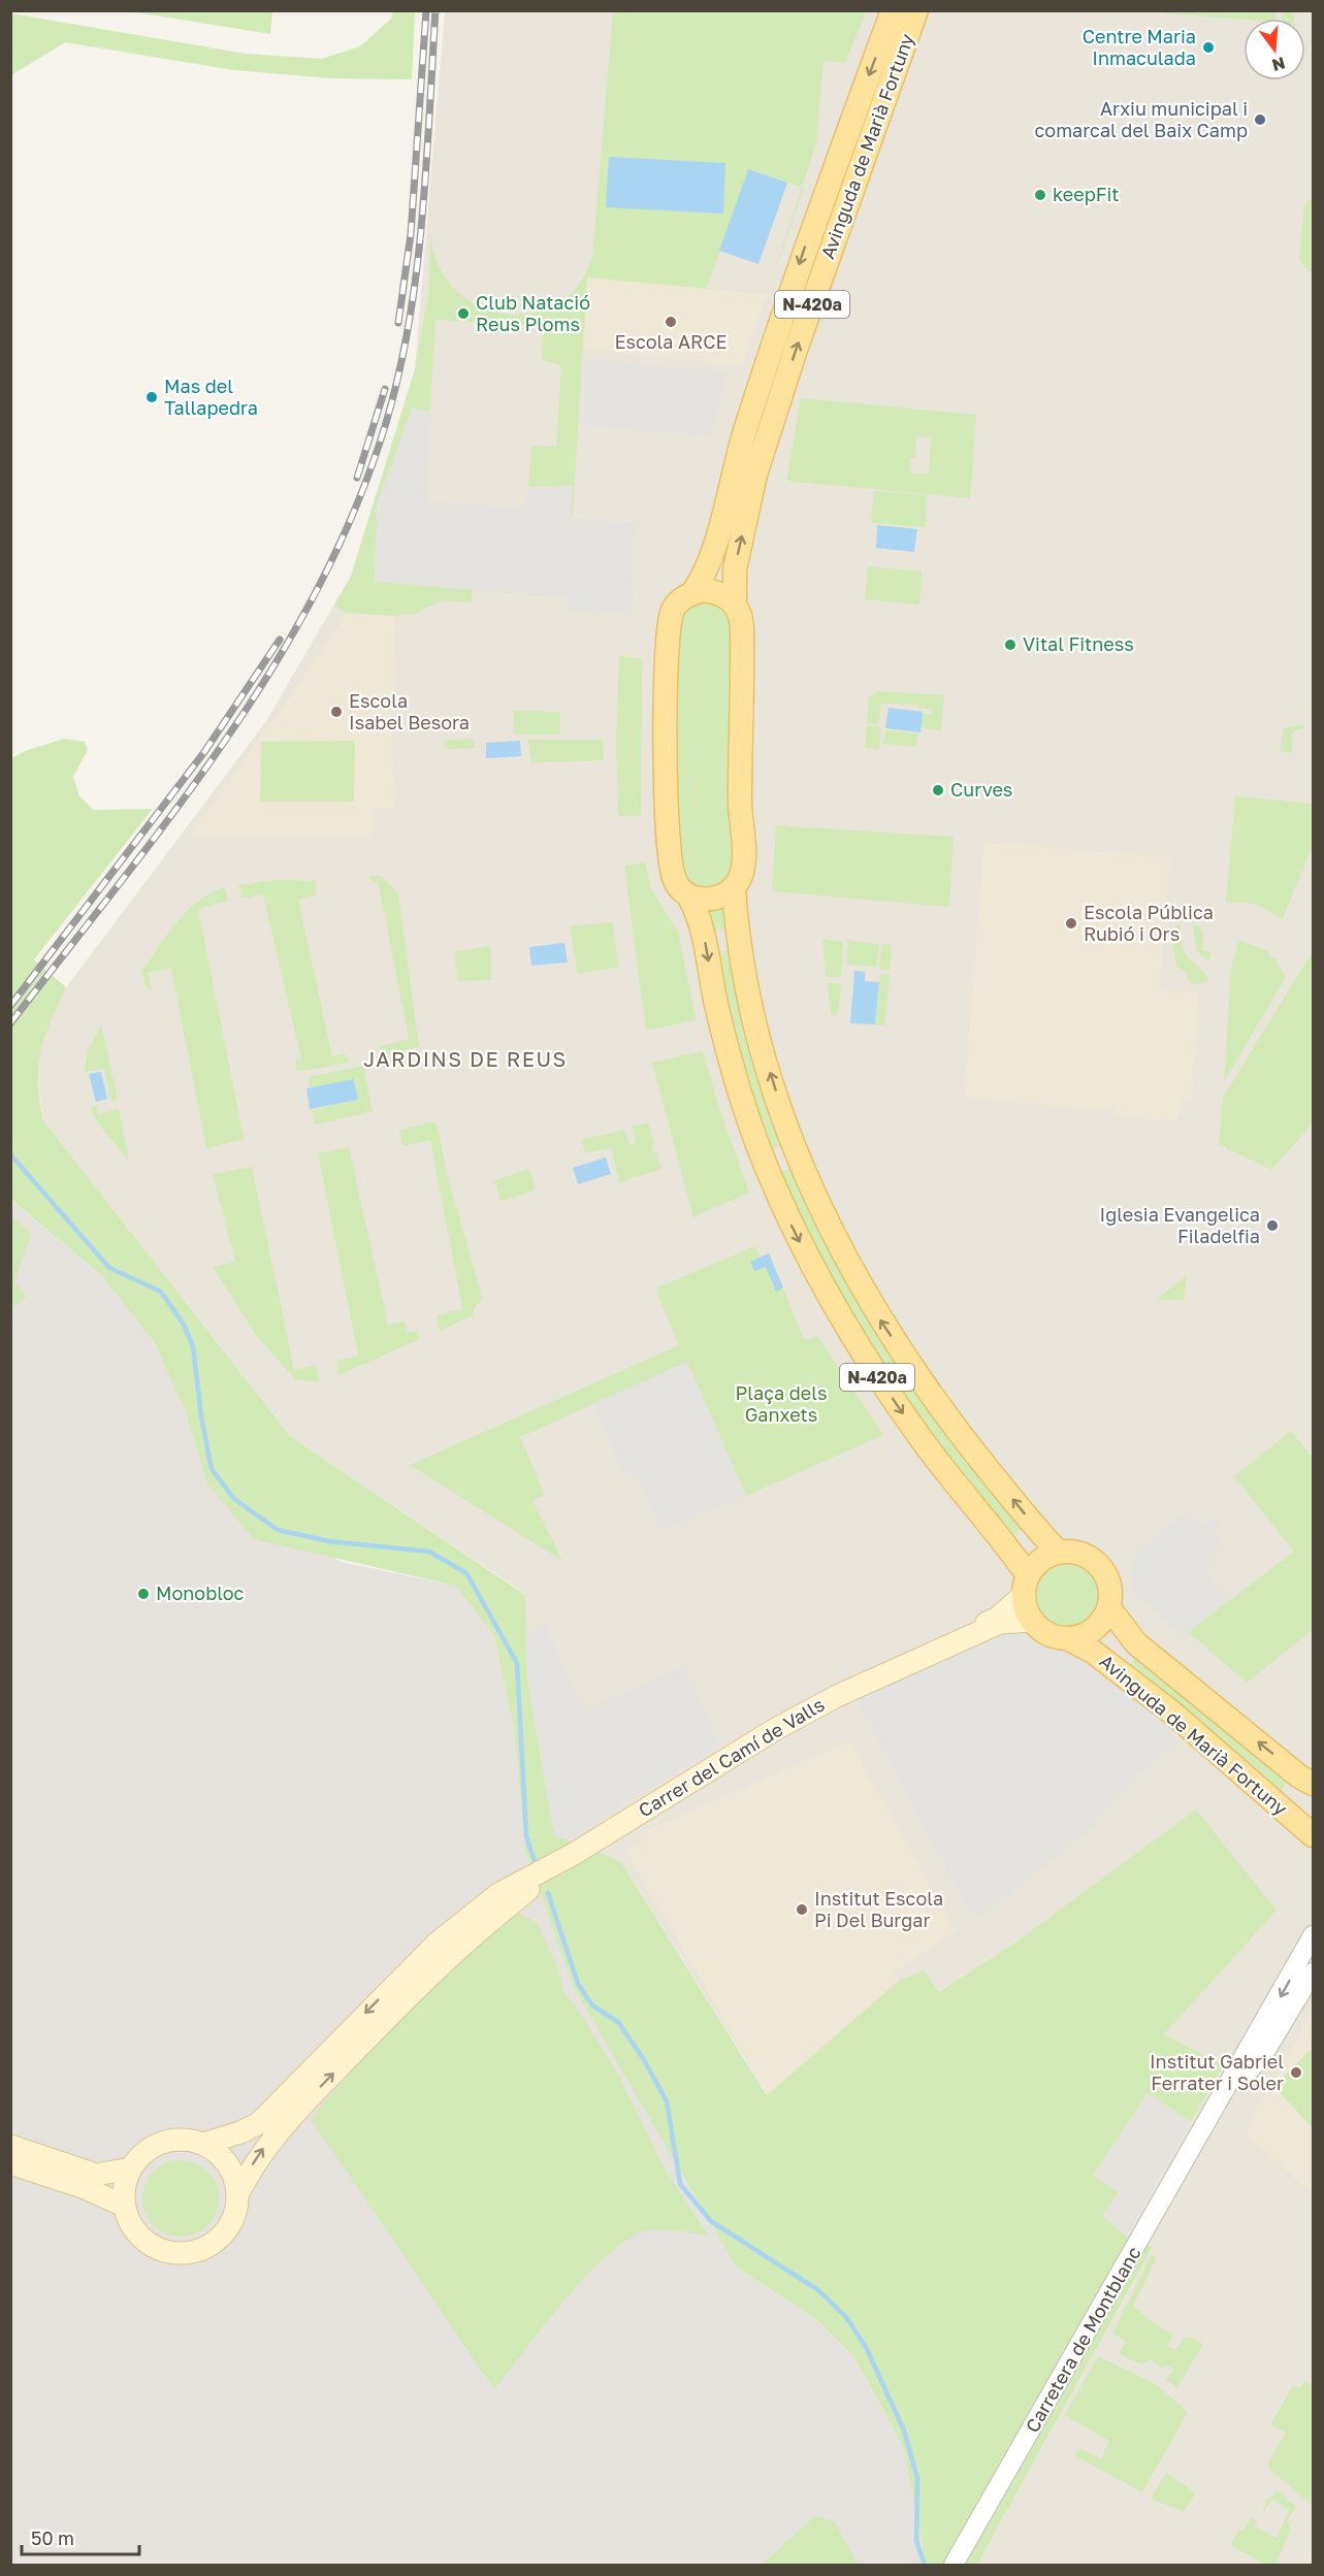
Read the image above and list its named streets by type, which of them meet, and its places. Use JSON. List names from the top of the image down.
{
  "streets": {
    "main road": ["Avinguda de Marià Fortuny", "N-420a", "Carrer del Camí de Valls"],
    "street": ["Carretera de Montblanc"]
  },
  "crossings": [
    ["Avinguda de Marià Fortuny", "N-420a"]
  ],
  "districts": ["JARDINS DE REUS"],
  "parks": ["Plaça dels Ganxets"],
  "places": [
    "Centre Maria Inmaculada",
    "Arxiu municipal i comarcal del Baix Camp",
    "keepFit",
    "Club Natació Reus Ploms",
    "Escola ARCE",
    "Mas del Tallapedra",
    "Vital Fitness",
    "Escola Isabel Besora",
    "Curves",
    "Escola Pública Rubió i Ors",
    "Iglesia Evangelica Filadelfia",
    "Monobloc",
    "Institut Escola Pi Del Burgar",
    "Institut Gabriel Ferrater i Soler"
  ],
  "scale_bar": "50 m",
  "north": "bottom"
}
